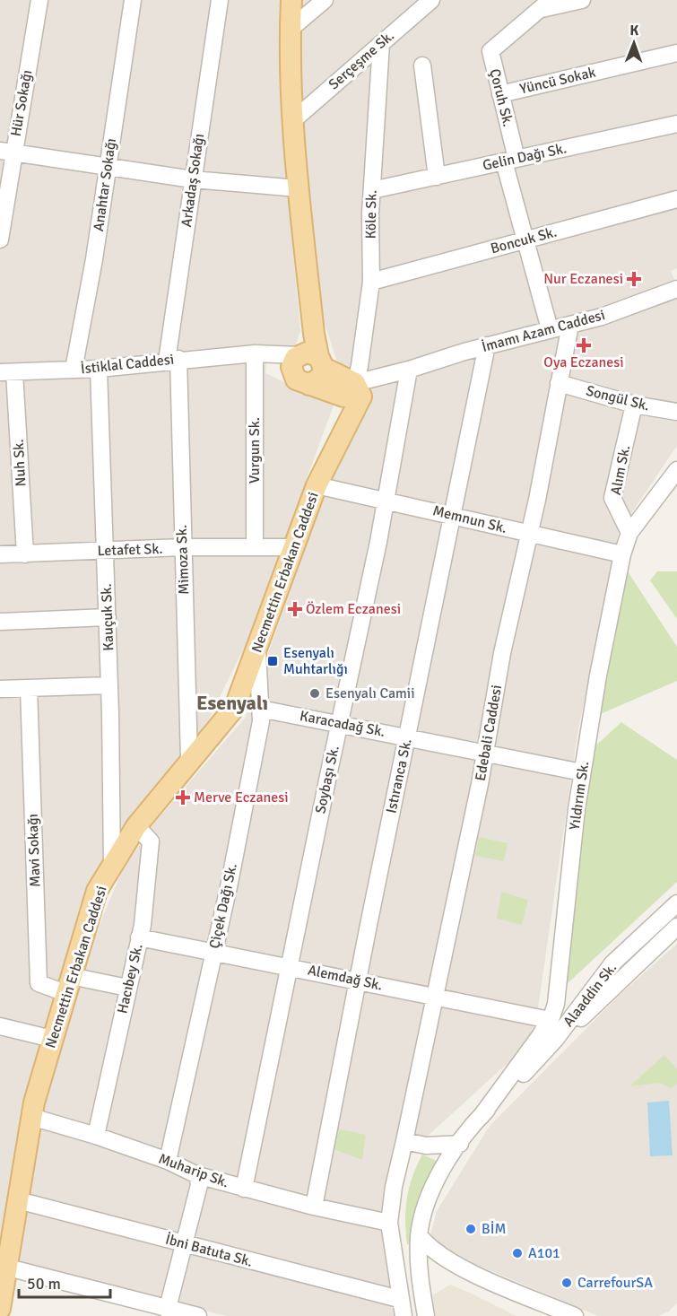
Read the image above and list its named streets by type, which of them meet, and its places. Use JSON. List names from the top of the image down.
{
  "streets": {
    "main road": ["Necmettin Erbakan Caddesi"],
    "street": [
      "Serçeşme Sk.",
      "Yüncü Sokak",
      "Çoruh Sk.",
      "Hür Sokağı",
      "Gelin Dağı Sk.",
      "Arkadaş Sokağı",
      "Anahtar Sokağı",
      "Köle Sk.",
      "Boncuk Sk.",
      "İmamı Azam Caddesi",
      "İstiklal Caddesi",
      "Songül Sk.",
      "Vurgun Sk.",
      "Nuh Sk.",
      "Alım Sk.",
      "Memnun Sk.",
      "Letafet Sk.",
      "Mimoza Sk.",
      "Kauçuk Sk.",
      "Karacadağ Sk.",
      "Edebali Caddesi",
      "Istıranca Sk.",
      "Soybaşı Sk.",
      "Yıldırım Sk.",
      "Mavi Sokağı",
      "Çiçek Dağı Sk.",
      "Alemdağ Sk.",
      "Hacıbey Sk.",
      "Alaaddin Sk.",
      "Muharip Sk.",
      "İbni Batuta Sk."
    ]
  },
  "crossings": [
    ["Serçeşme Sk.", "Köle Sk."],
    ["Yüncü Sokak", "Çoruh Sk."],
    ["Çoruh Sk.", "Gelin Dağı Sk."],
    ["Çoruh Sk.", "Boncuk Sk."],
    ["Çoruh Sk.", "İmamı Azam Caddesi"],
    ["Gelin Dağı Sk.", "Köle Sk."],
    ["Arkadaş Sokağı", "İstiklal Caddesi"],
    ["Arkadaş Sokağı", "Mimoza Sk."],
    ["Anahtar Sokağı", "İstiklal Caddesi"],
    ["Köle Sk.", "Boncuk Sk."],
    ["Köle Sk.", "İmamı Azam Caddesi"],
    ["Köle Sk.", "Necmettin Erbakan Caddesi"],
    ["İmamı Azam Caddesi", "Necmettin Erbakan Caddesi"],
    ["İmamı Azam Caddesi", "Edebali Caddesi"],
    ["İmamı Azam Caddesi", "Istıranca Sk."],
    ["İmamı Azam Caddesi", "Soybaşı Sk."],
    ["İstiklal Caddesi", "Vurgun Sk."],
    ["İstiklal Caddesi", "Nuh Sk."],
    ["İstiklal Caddesi", "Mimoza Sk."],
    ["İstiklal Caddesi", "Kauçuk Sk."],
    ["Songül Sk.", "Alım Sk."],
    ["Songül Sk.", "Edebali Caddesi"],
    ["Vurgun Sk.", "Letafet Sk."],
    ["Nuh Sk.", "Letafet Sk."],
    ["Alım Sk.", "Yıldırım Sk."],
    ["Memnun Sk.", "Necmettin Erbakan Caddesi"],
    ["Memnun Sk.", "Edebali Caddesi"],
    ["Memnun Sk.", "Istıranca Sk."],
    ["Memnun Sk.", "Soybaşı Sk."],
    ["Memnun Sk.", "Yıldırım Sk."],
    ["Letafet Sk.", "Mimoza Sk."],
    ["Letafet Sk.", "Necmettin Erbakan Caddesi"],
    ["Letafet Sk.", "Kauçuk Sk."],
    ["Mimoza Sk.", "Necmettin Erbakan Caddesi"],
    ["Necmettin Erbakan Caddesi", "Kauçuk Sk."],
    ["Necmettin Erbakan Caddesi", "Mavi Sokağı"],
    ["Necmettin Erbakan Caddesi", "Çiçek Dağı Sk."],
    ["Necmettin Erbakan Caddesi", "Hacıbey Sk."],
    ["Necmettin Erbakan Caddesi", "Muharip Sk."],
    ["Necmettin Erbakan Caddesi", "İbni Batuta Sk."],
    ["Karacadağ Sk.", "Edebali Caddesi"],
    ["Karacadağ Sk.", "Istıranca Sk."],
    ["Karacadağ Sk.", "Soybaşı Sk."],
    ["Karacadağ Sk.", "Yıldırım Sk."],
    ["Karacadağ Sk.", "Çiçek Dağı Sk."],
    ["Edebali Caddesi", "Alemdağ Sk."],
    ["Edebali Caddesi", "Muharip Sk."],
    ["Edebali Caddesi", "İbni Batuta Sk."],
    ["Istıranca Sk.", "Alemdağ Sk."],
    ["Istıranca Sk.", "Muharip Sk."],
    ["Soybaşı Sk.", "Alemdağ Sk."],
    ["Soybaşı Sk.", "Muharip Sk."],
    ["Yıldırım Sk.", "Alemdağ Sk."],
    ["Yıldırım Sk.", "Alaaddin Sk."],
    ["Çiçek Dağı Sk.", "Alemdağ Sk."],
    ["Çiçek Dağı Sk.", "Muharip Sk."],
    ["Alemdağ Sk.", "Hacıbey Sk."],
    ["Hacıbey Sk.", "Muharip Sk."]
  ],
  "districts": ["Esenyalı"],
  "places": {
    "health": [
      "Nur Eczanesi",
      "Oya Eczanesi",
      "Özlem Eczanesi",
      "Merve Eczanesi"
    ],
    "transit": ["Esenyalı Muhtarlığı"],
    "other": [
      "Esenyalı Camii",
      "BİM",
      "A101",
      "CarrefourSA"
    ]
  },
  "scale_bar": "50 m",
  "north": "top"
}
